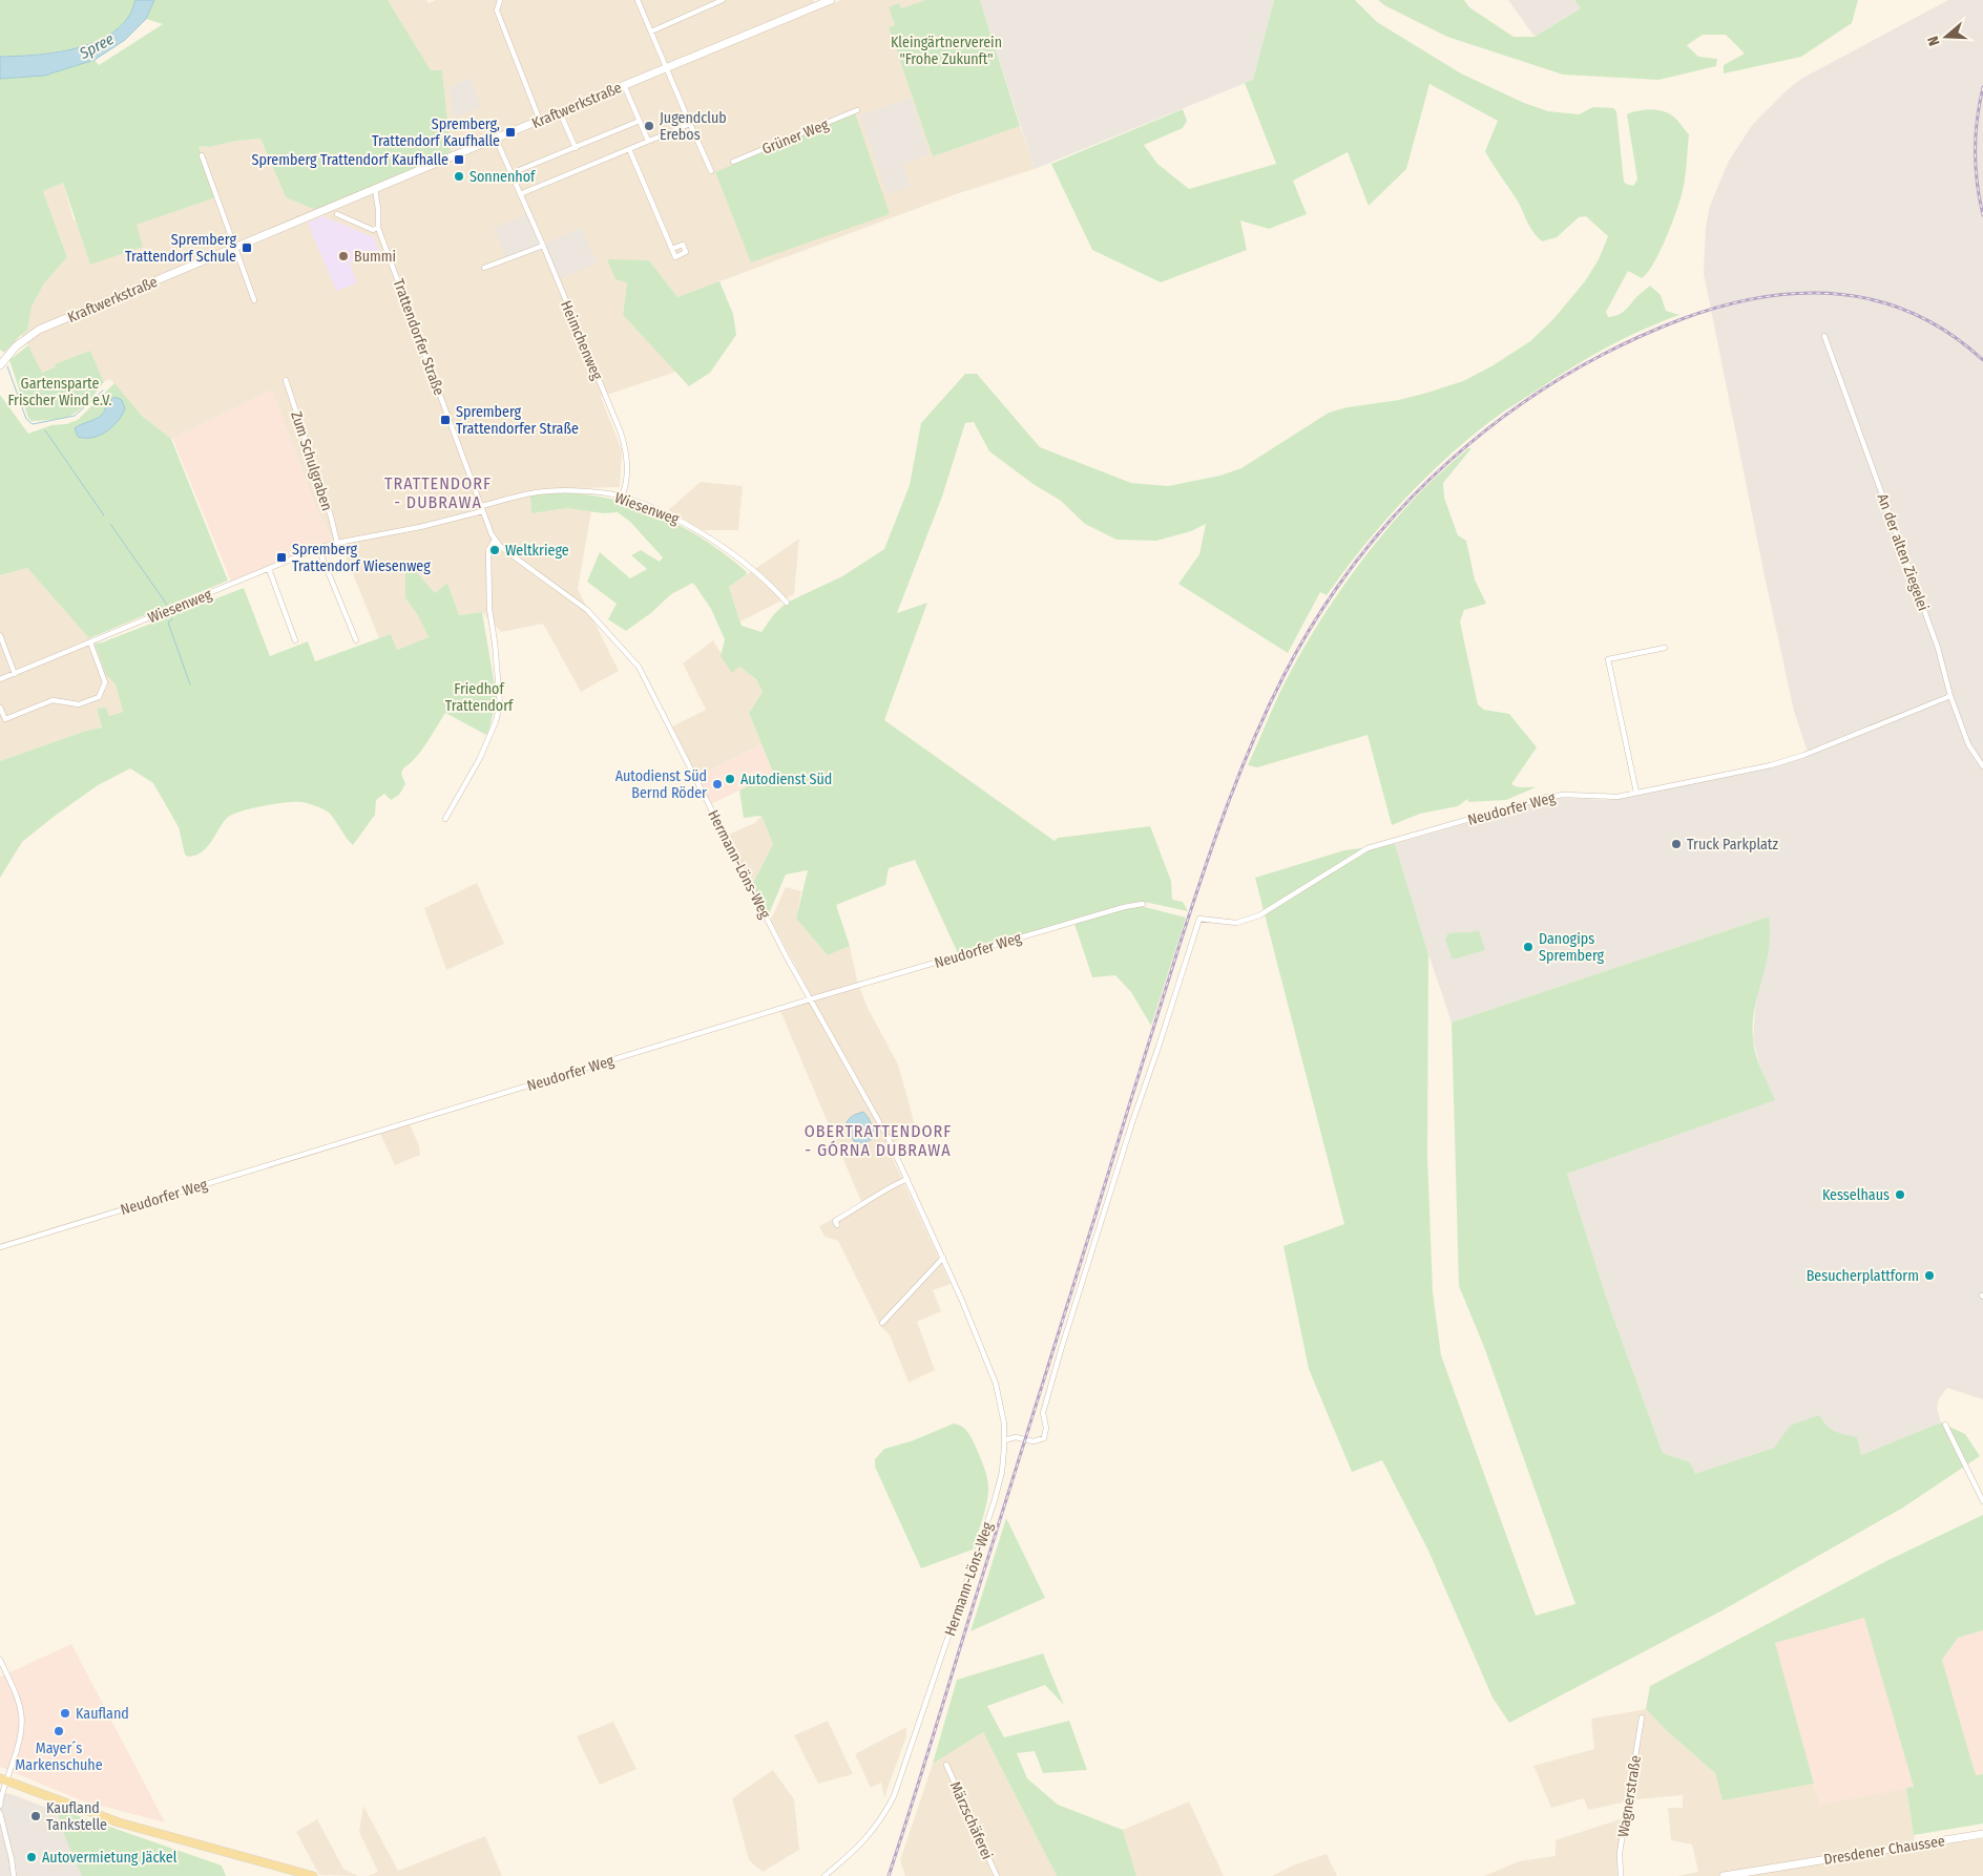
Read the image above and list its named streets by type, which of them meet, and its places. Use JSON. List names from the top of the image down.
{
  "streets": {
    "main road": ["Kraftwerkstraße", "Dresdener Chaussee"],
    "street": [
      "Grüner Weg",
      "Trattendorfer Straße",
      "Heimchenweg",
      "Zum Schulgraben",
      "Wiesenweg",
      "An der alten Ziegelei",
      "Neudorfer Weg",
      "Hermann-Löns-Weg",
      "Wagnerstraße",
      "Märzschäferei"
    ]
  },
  "crossings": [
    ["Kraftwerkstraße", "Trattendorfer Straße"],
    ["Kraftwerkstraße", "Heimchenweg"],
    ["Trattendorfer Straße", "Wiesenweg"],
    ["Trattendorfer Straße", "Hermann-Löns-Weg"],
    ["Heimchenweg", "Wiesenweg"],
    ["Zum Schulgraben", "Wiesenweg"],
    ["Wiesenweg", "Hermann-Löns-Weg"],
    ["An der alten Ziegelei", "Neudorfer Weg"],
    ["Neudorfer Weg", "Hermann-Löns-Weg"]
  ],
  "districts": ["TRATTENDORF - DUBRAWA", "OBERTRATTENDORF - GÓRNA DUBRAWA"],
  "water": ["Spree"],
  "parks": ["Kleingärtnerverein \"Frohe Zukunft\"", "Gartensparte Frischer Wind e.V.", "Friedhof Trattendorf"],
  "places": {
    "other": [
      "Jugendclub Erebos",
      "Sonnenhof",
      "Bummi",
      "Weltkriege",
      "Autodienst Süd",
      "Autodienst Süd Bernd Röder",
      "Truck Parkplatz",
      "Danogips Spremberg",
      "Kesselhaus",
      "Besucherplattform",
      "Kaufland",
      "Mayer´s Markenschuhe",
      "Kaufland Tankstelle",
      "Autovermietung Jäckel"
    ],
    "transit": [
      "Spremberg, Trattendorf Kaufhalle",
      "Spremberg Trattendorf Kaufhalle",
      "Spremberg Trattendorf Schule",
      "Spremberg Trattendorfer Straße",
      "Spremberg Trattendorf Wiesenweg"
    ]
  },
  "north": "left"
}
